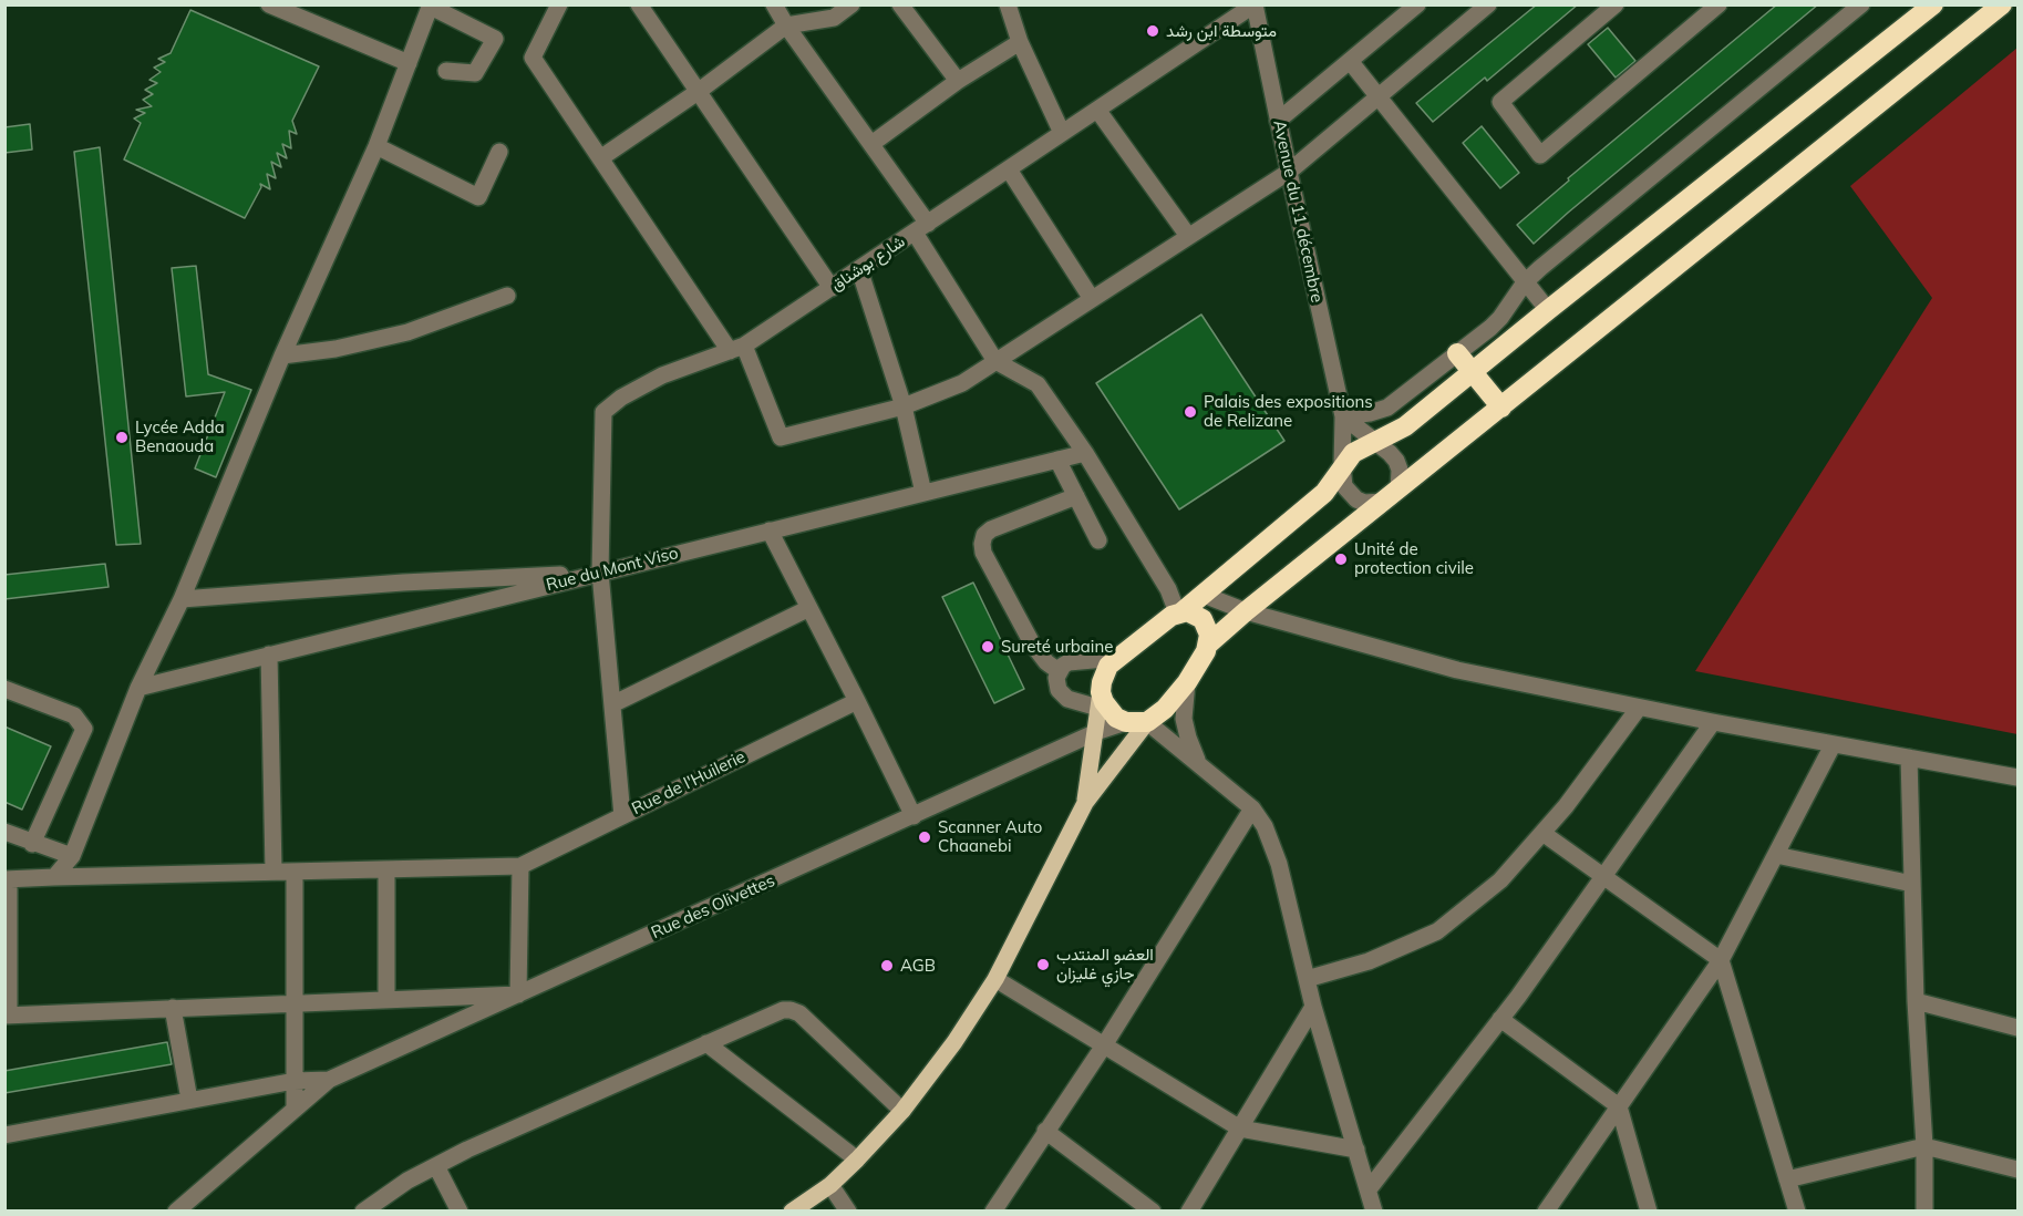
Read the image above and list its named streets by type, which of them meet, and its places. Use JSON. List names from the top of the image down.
{
  "streets": {
    "street": [
      "Avenue du 11 décembre",
      "شارع بوشناق",
      "Rue du Mont Viso",
      "Rue de l'Huilerie",
      "Rue des Olivettes"
    ]
  },
  "crossings": [
    ["Avenue du 11 décembre", "شارع بوشناق"],
    ["شارع بوشناق", "Rue du Mont Viso"]
  ],
  "places": [
    "متوسطة ابن رشد",
    "Palais des expositions de Relizane",
    "Lycée Adda Benaouda",
    "Unité de protection civile",
    "Sureté urbaine",
    "Scanner Auto Chaanebi",
    "العضو المنتدب جازي غليزان",
    "AGB"
  ]
}
